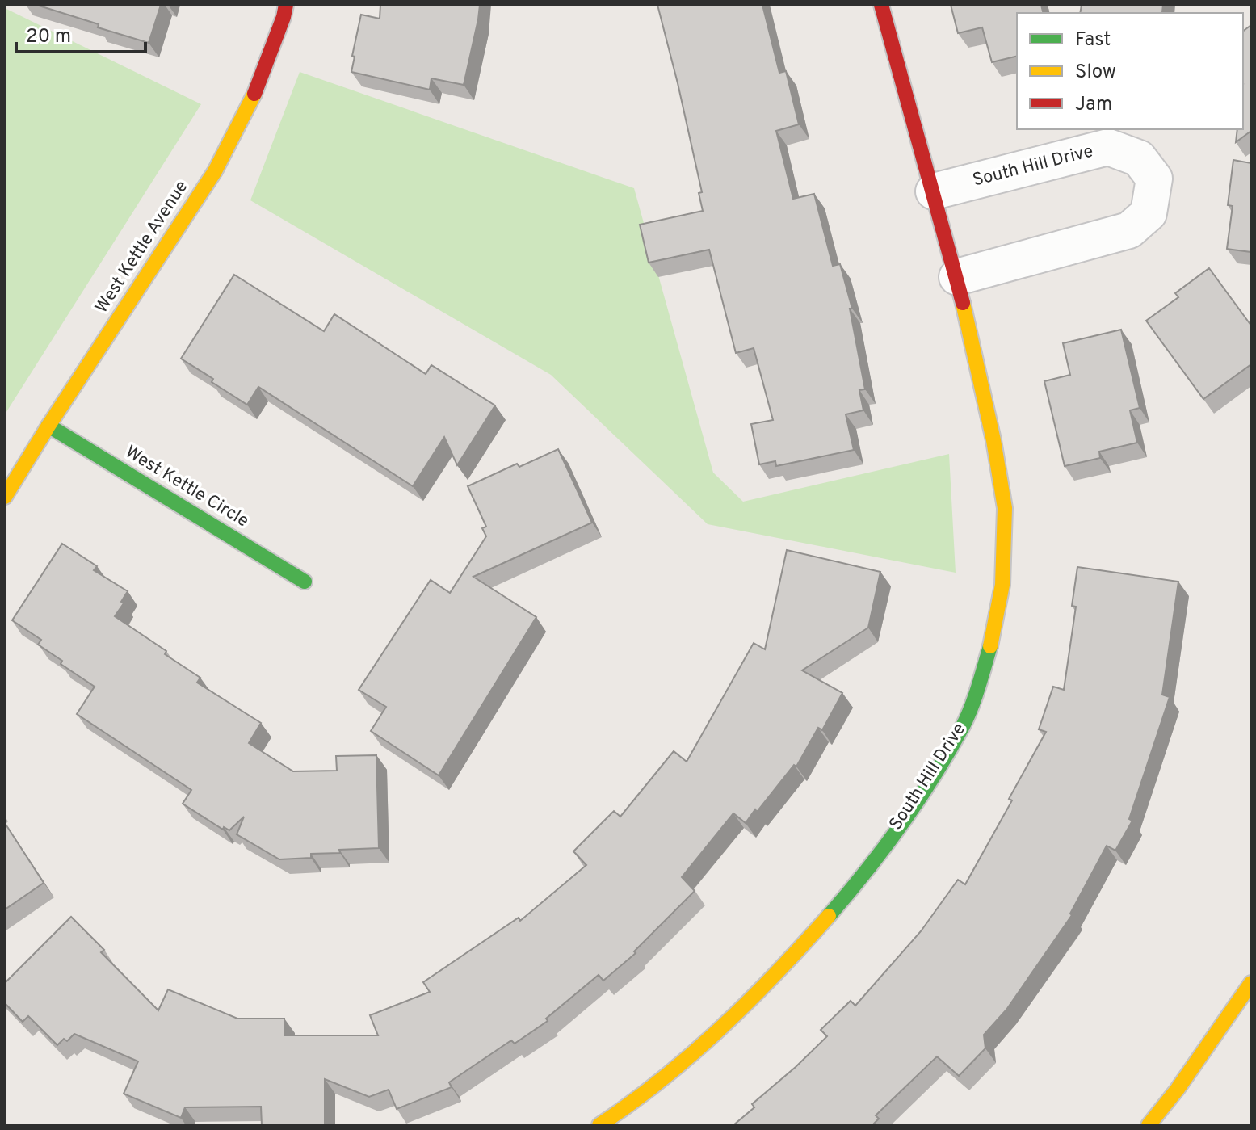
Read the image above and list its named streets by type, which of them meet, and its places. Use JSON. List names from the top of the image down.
{
  "streets": {
    "street": ["South Hill Drive", "West Kettle Avenue", "West Kettle Circle"]
  },
  "crossings": [
    ["West Kettle Avenue", "West Kettle Circle"]
  ],
  "legend": ["Fast", "Slow", "Jam"],
  "scale_bar": "20 m"
}
